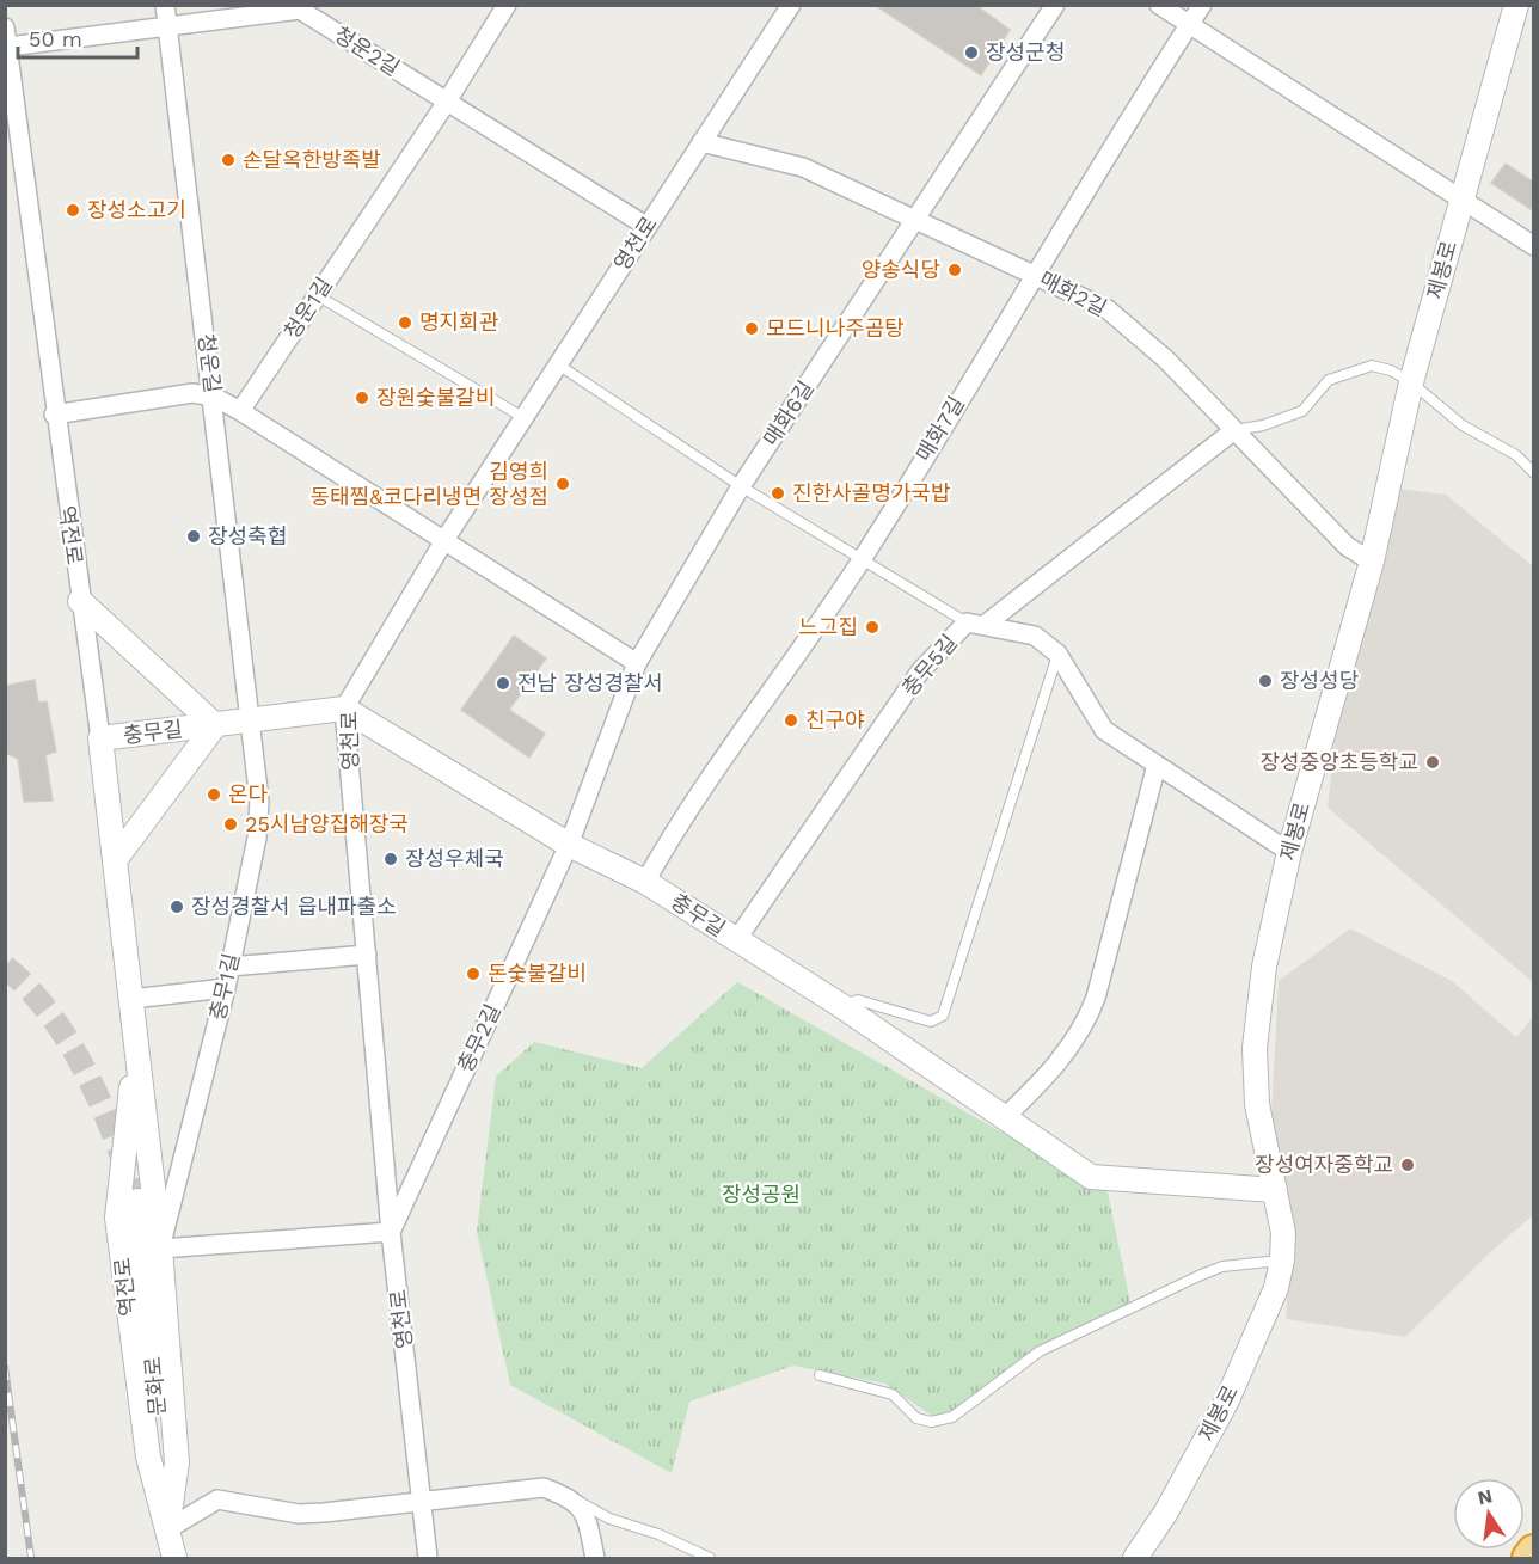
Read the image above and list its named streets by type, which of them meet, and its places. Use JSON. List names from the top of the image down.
{
  "streets": {
    "street": [
      "청운2길",
      "영천로",
      "제봉로",
      "매화2길",
      "청운1길",
      "청운길",
      "매화6길",
      "매화7길",
      "역전로",
      "충무5길",
      "충무길",
      "충무1길",
      "충무2길",
      "문화로"
    ]
  },
  "crossings": [
    ["청운2길", "영천로"],
    ["청운2길", "청운1길"],
    ["청운2길", "청운길"],
    ["청운2길", "역전로"],
    ["영천로", "매화2길"],
    ["영천로", "충무길"],
    ["영천로", "충무2길"],
    ["제봉로", "매화2길"],
    ["제봉로", "충무5길"],
    ["제봉로", "충무길"],
    ["매화2길", "매화6길"],
    ["매화2길", "매화7길"],
    ["청운길", "충무길"],
    ["청운길", "충무1길"],
    ["매화6길", "충무길"],
    ["매화6길", "충무2길"],
    ["매화7길", "충무길"],
    ["역전로", "충무길"],
    ["역전로", "충무1길"],
    ["역전로", "문화로"],
    ["충무5길", "충무길"],
    ["충무길", "충무1길"],
    ["충무길", "충무2길"]
  ],
  "parks": ["장성공원"],
  "places": [
    "장성군청",
    "손달옥한방족발",
    "장성소고기",
    "양송식당",
    "명지회관",
    "모드니나주곰탕",
    "장원숯불갈비",
    "김영희 동태찜&코다리냉면 장성점",
    "진한사골명가국밥",
    "장성축협",
    "느그집",
    "장성성당",
    "전남 장성경찰서",
    "친구야",
    "장성중앙초등학교",
    "온다",
    "25시남양집해장국",
    "장성우체국",
    "장성경찰서 읍내파출소",
    "돈숯불갈비",
    "장성여자중학교"
  ],
  "scale_bar": "50 m",
  "north": "top"
}
